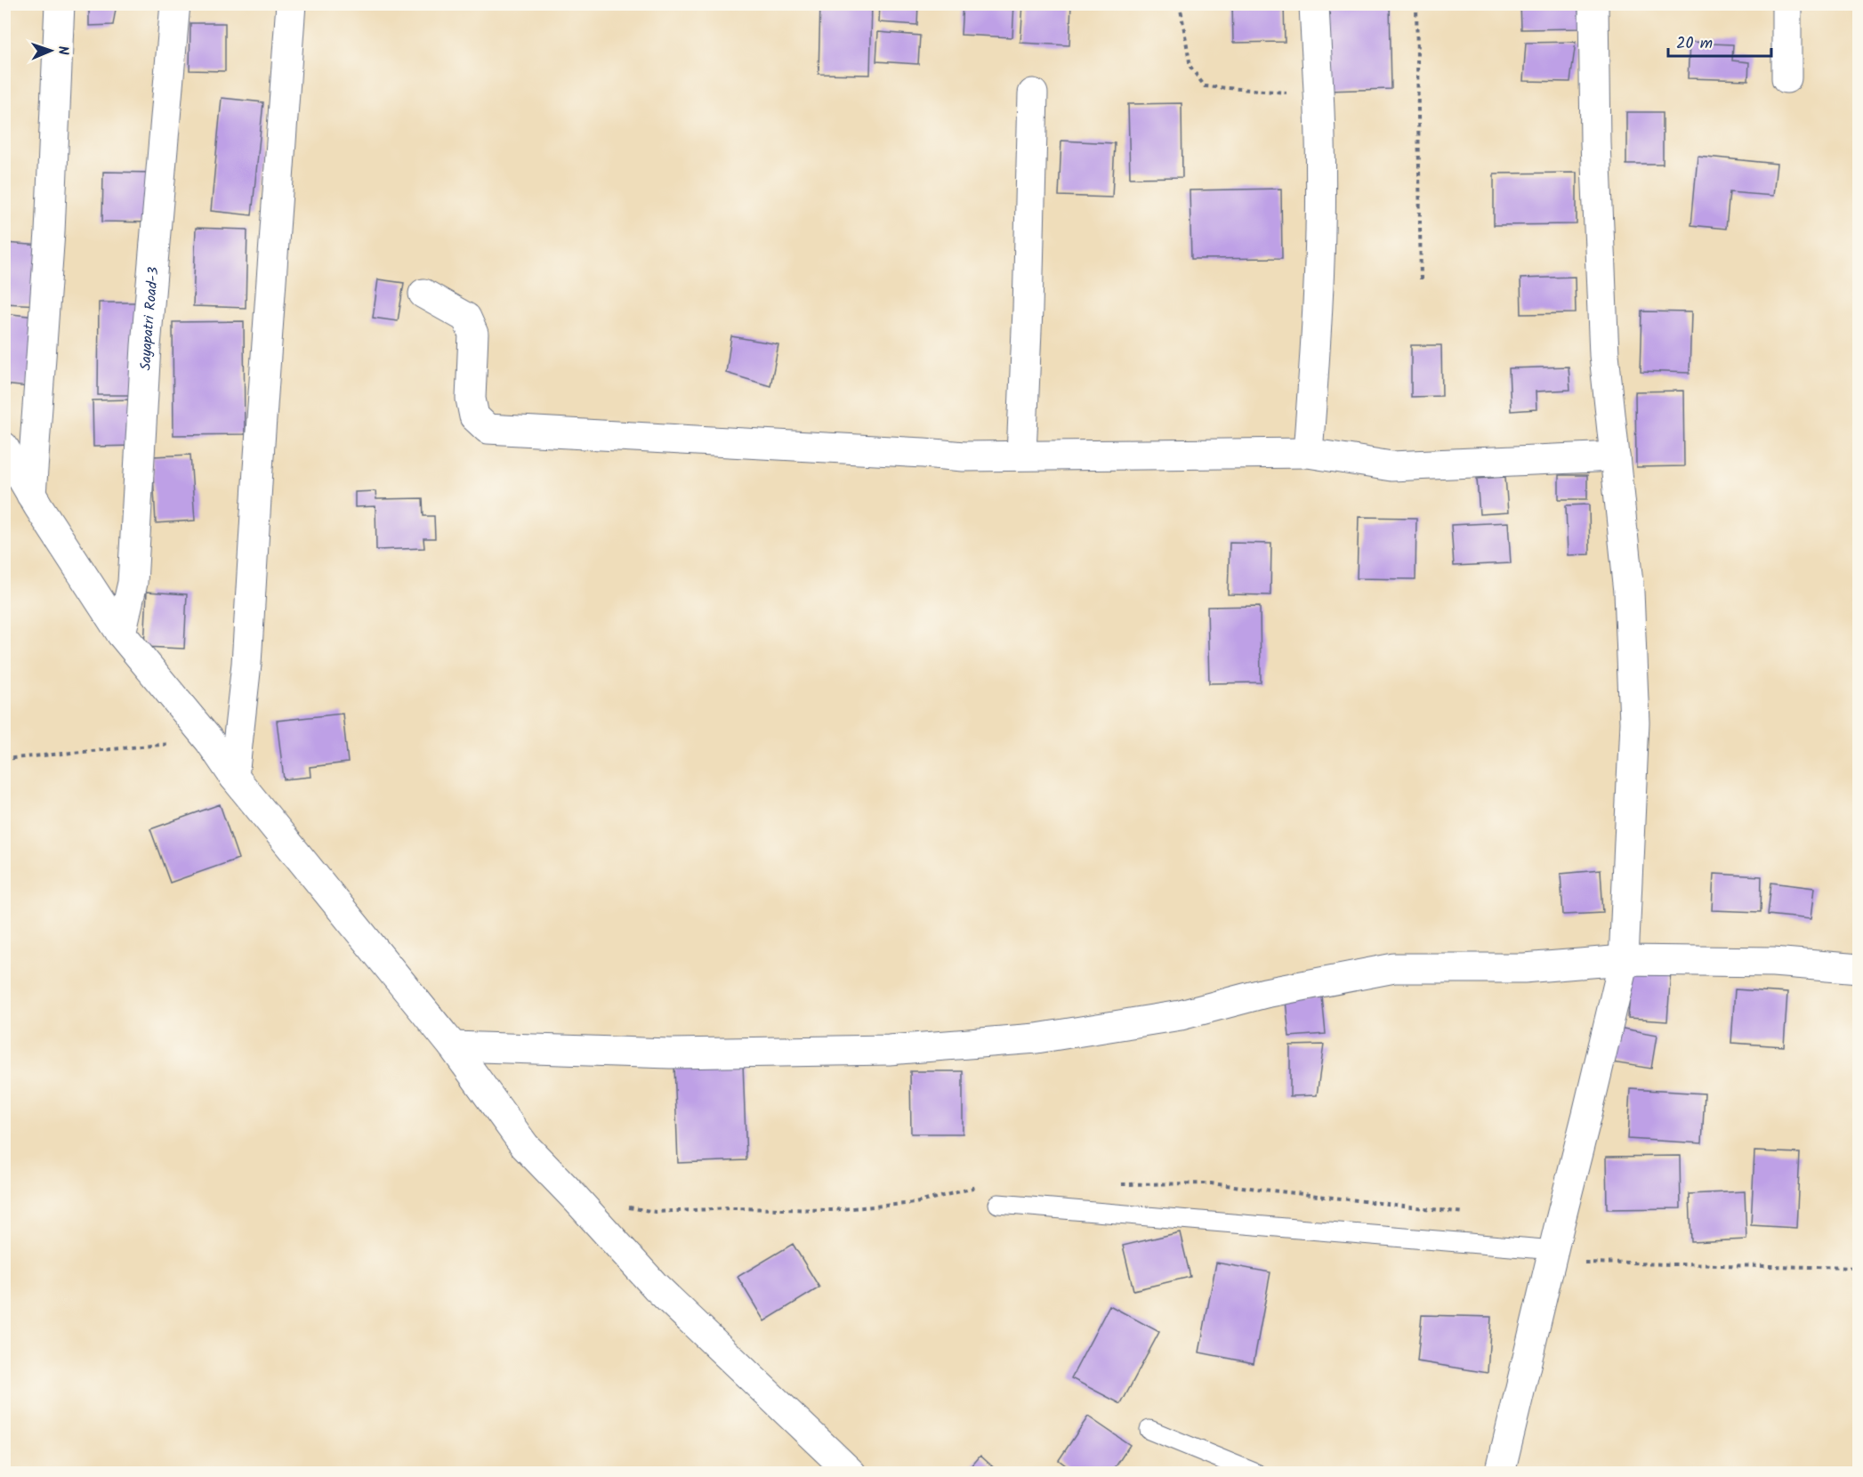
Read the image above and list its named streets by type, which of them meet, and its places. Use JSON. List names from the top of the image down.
{
  "streets": {
    "street": ["Sayapatri Road-3"]
  },
  "scale_bar": "20 m",
  "north": "right"
}
